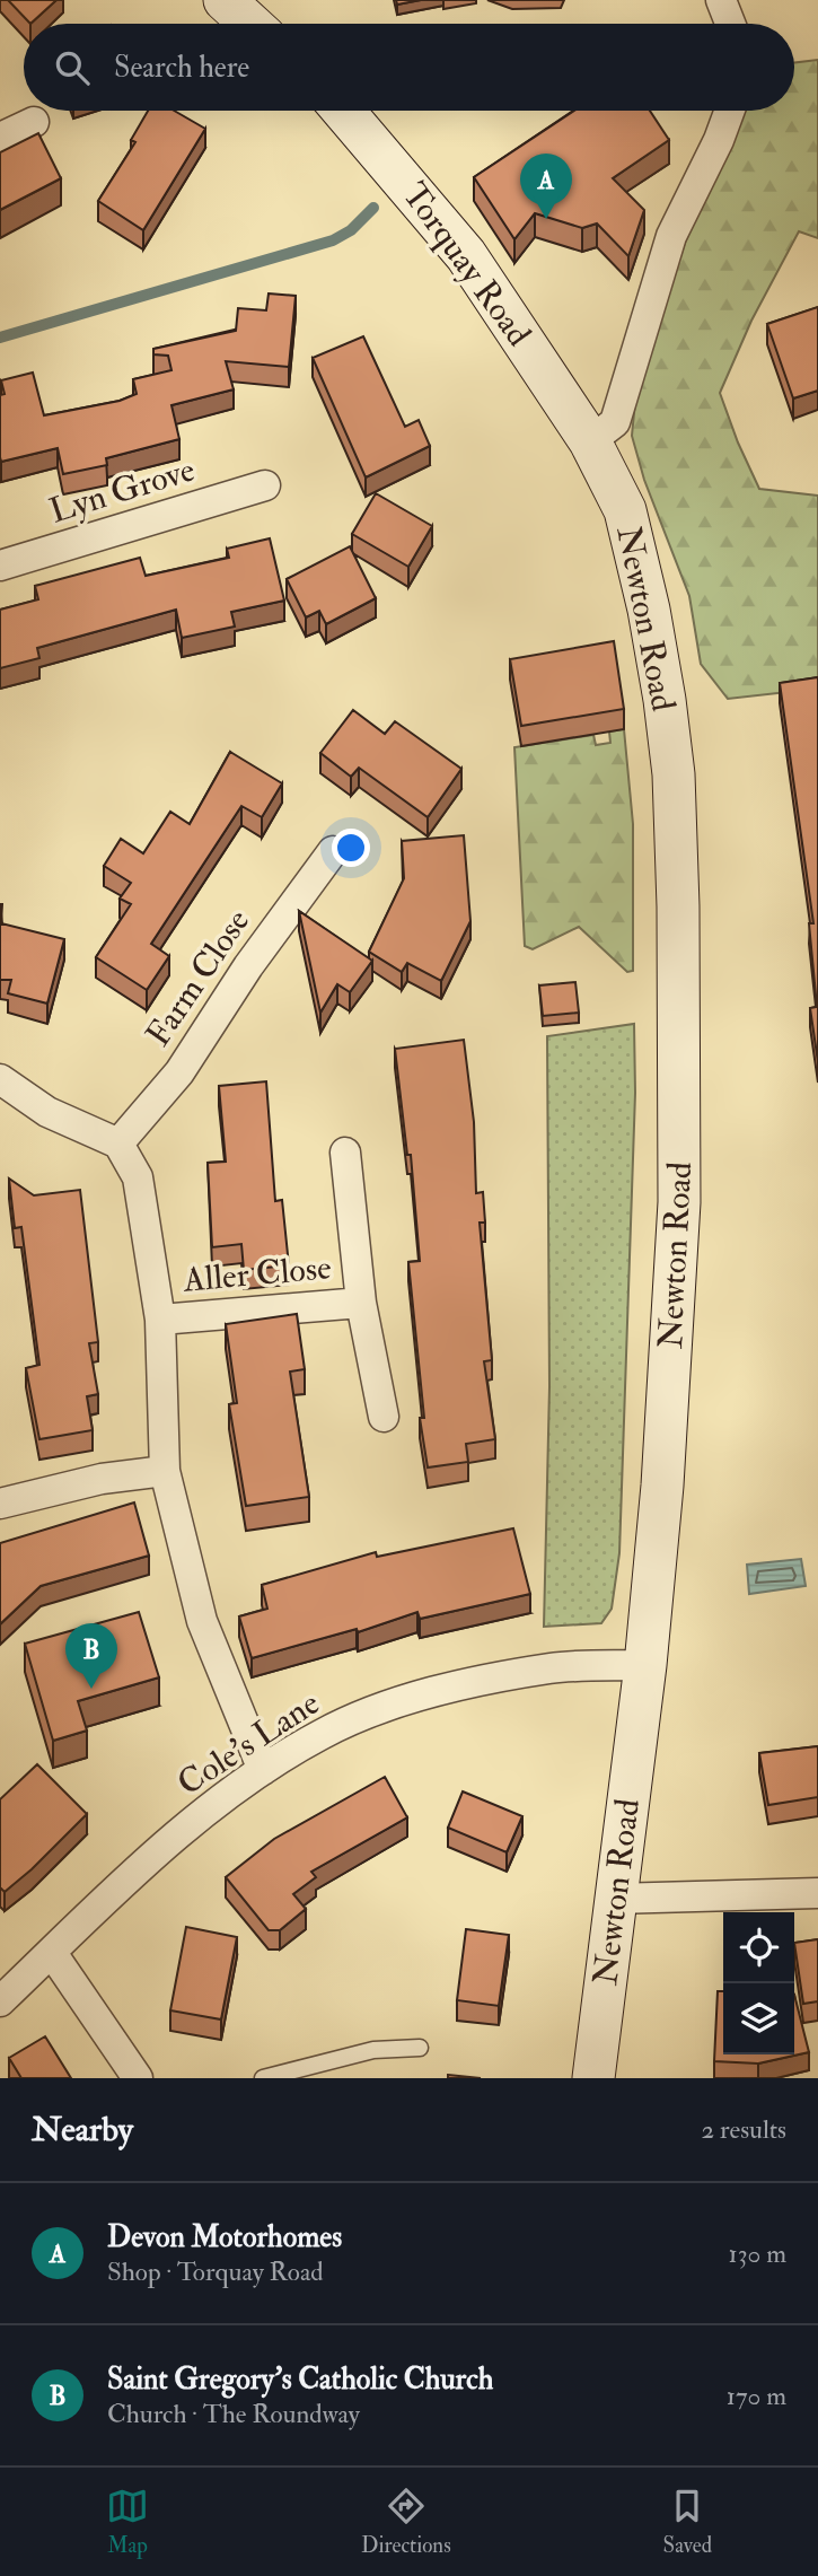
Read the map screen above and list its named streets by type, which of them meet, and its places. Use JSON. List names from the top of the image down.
{
  "streets": {
    "street": [
      "Torquay Road",
      "Lyn Grove",
      "Newton Road",
      "Farm Close",
      "Aller Close",
      "Cole's Lane"
    ]
  },
  "crossings": [
    ["Torquay Road", "Newton Road"],
    ["Newton Road", "Cole's Lane"]
  ],
  "page": {
    "search": "Search here",
    "pins": ["A", "B"],
    "heading": ["Nearby", "2 results"],
    "list": [
      {
        "mark": "A",
        "name": "Devon Motorhomes",
        "note": "Shop · Torquay Road",
        "value": "130 m"
      },
      {
        "mark": "B",
        "name": "Saint Gregory's Catholic Church",
        "note": "Church · The Roundway",
        "value": "170 m"
      }
    ],
    "nav": ["Map", "Directions", "Saved"]
  }
}
